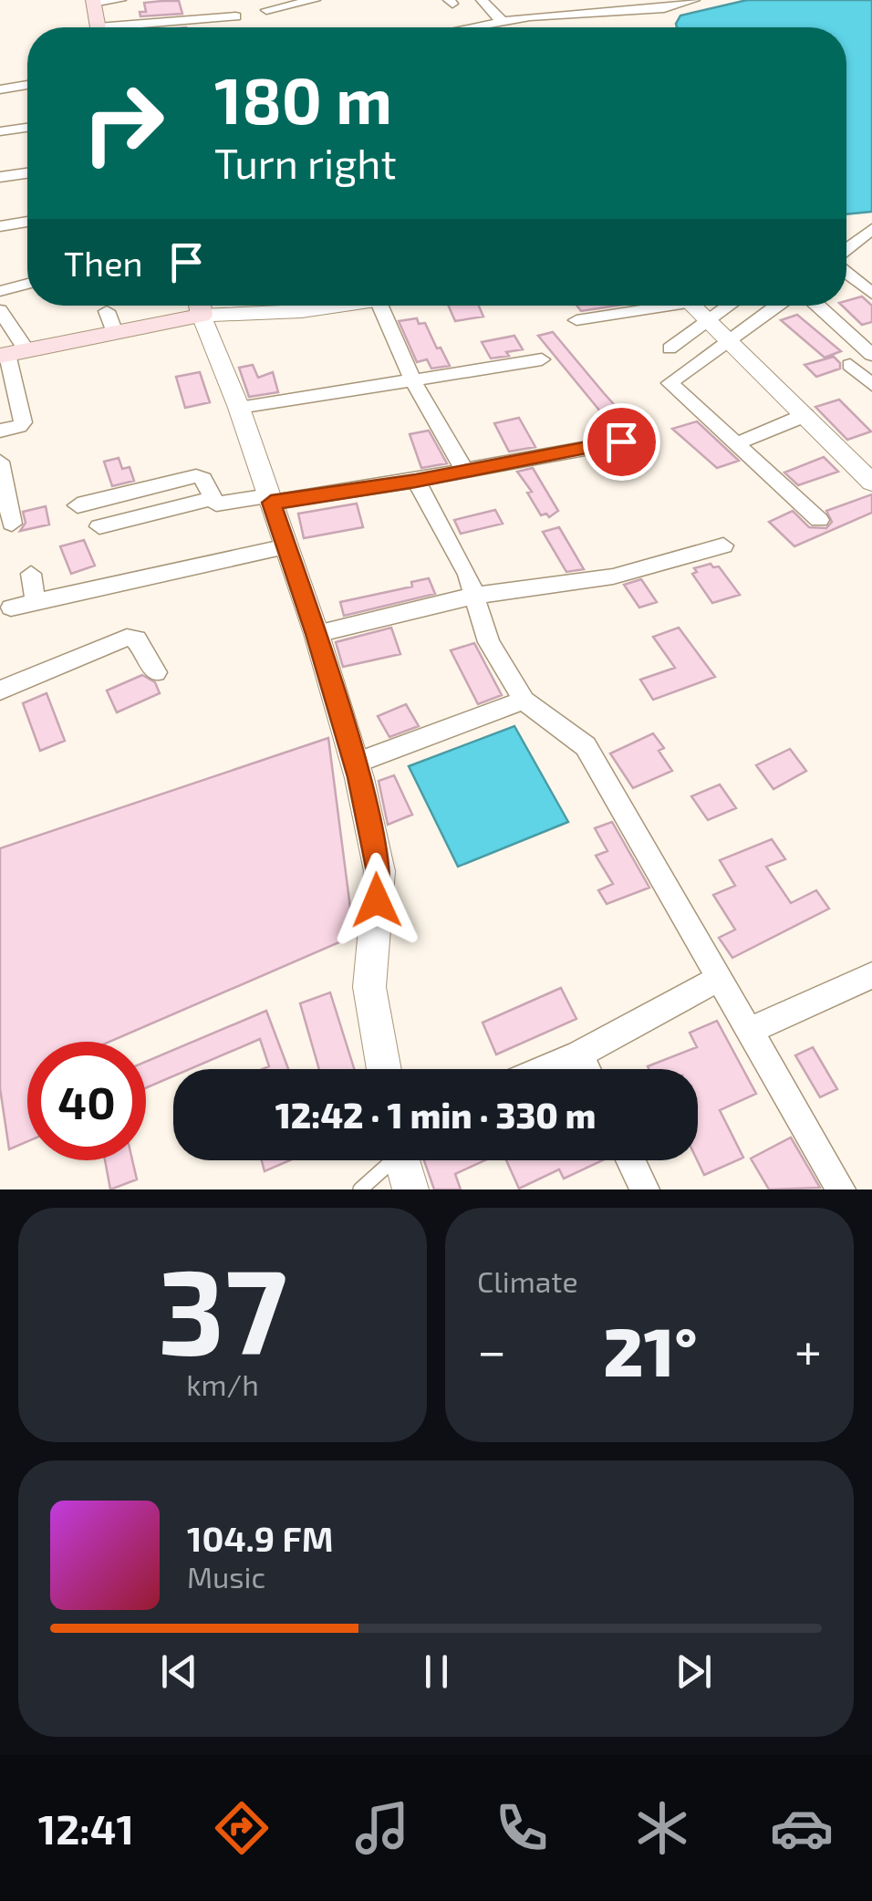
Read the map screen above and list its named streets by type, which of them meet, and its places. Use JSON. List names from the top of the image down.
{
  "page": {
    "turn": ["180 m", "Turn right"],
    "then": "Then",
    "limit": "40",
    "trip": "12:42 · 1 min · 330 m",
    "tile": [
      ["37", "km/h"],
      "Climate"
    ],
    "heat": ["−", "21°", "+"],
    "song": ["104.9 FM", "Music"],
    "tabs": "12:41"
  }
}
